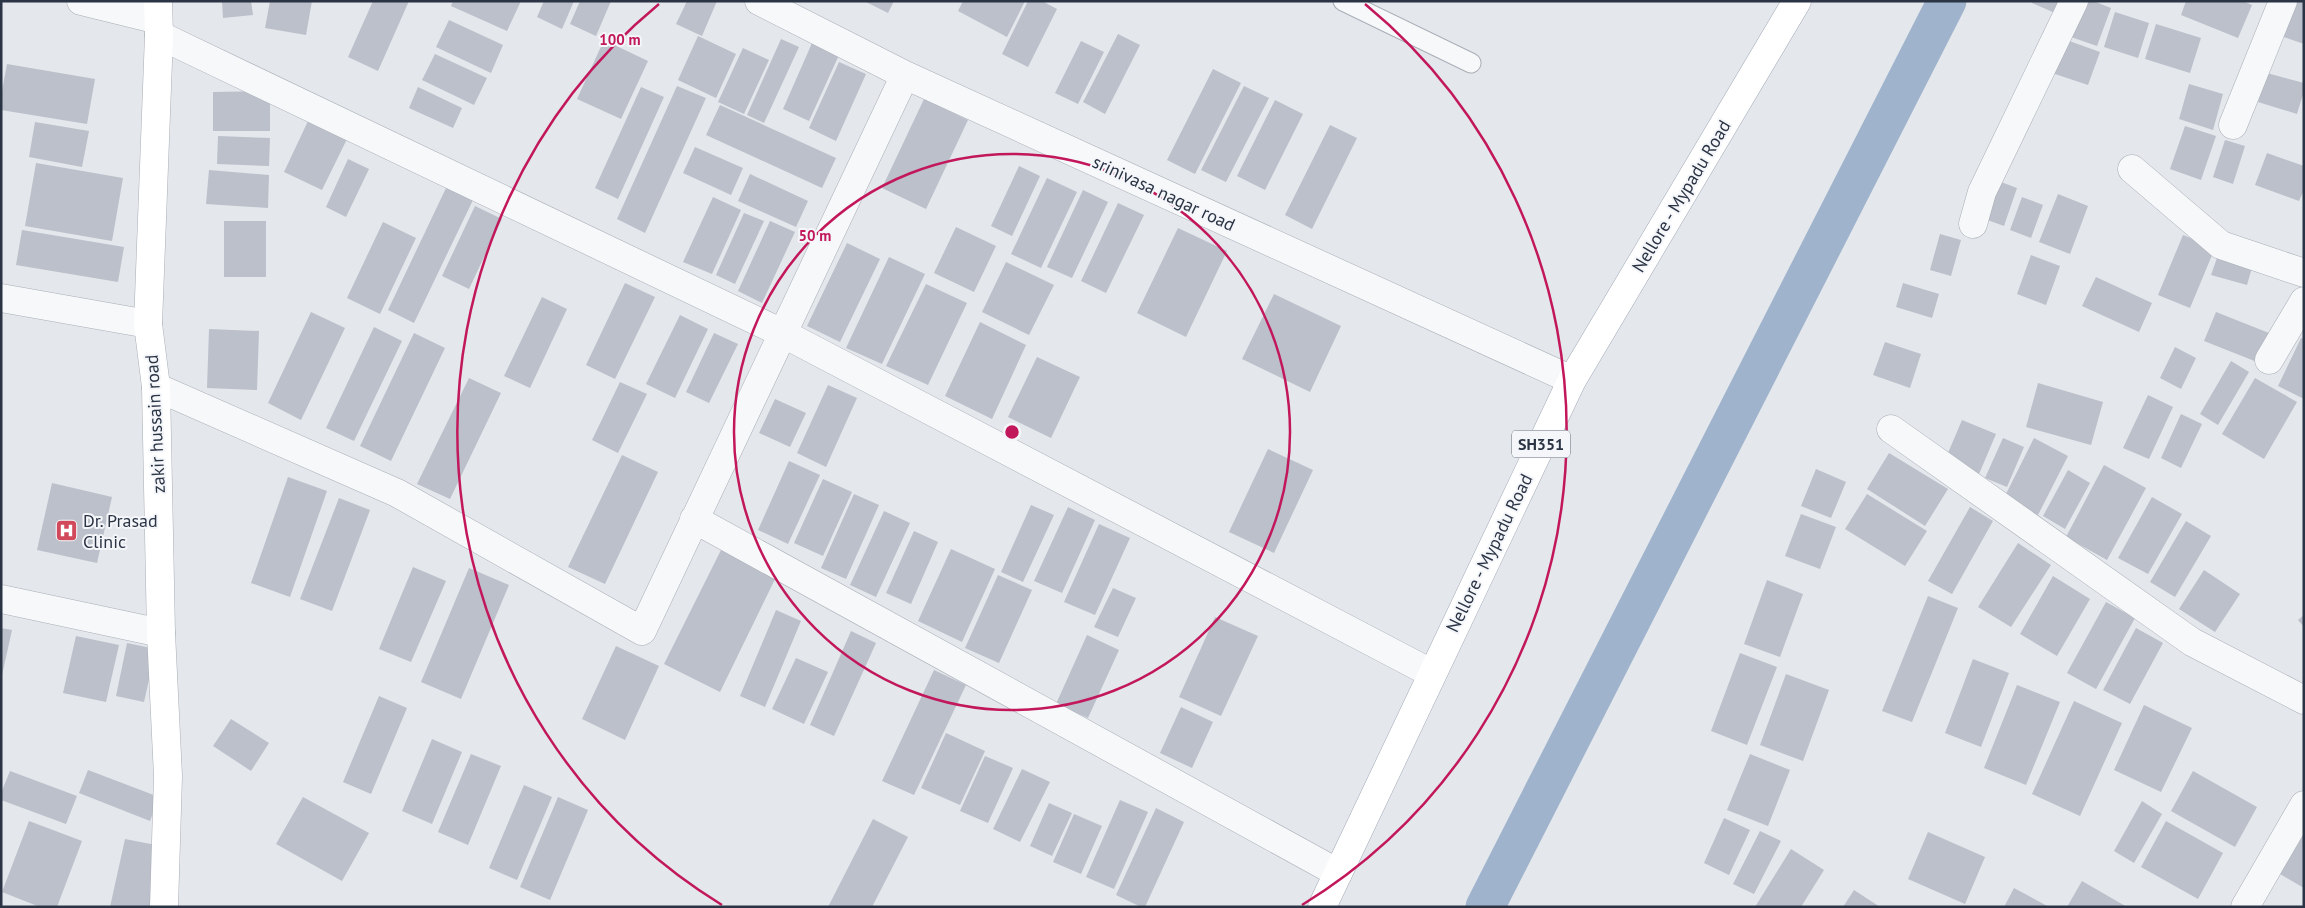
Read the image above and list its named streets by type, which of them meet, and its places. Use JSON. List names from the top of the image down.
{
  "streets": {
    "main road": ["Nellore - Mypadu Road", "zakir hussain road", "SH351"],
    "street": ["srinivasa nagar road"]
  },
  "crossings": [
    ["srinivasa nagar road", "Nellore - Mypadu Road"]
  ],
  "places": {
    "hospital": ["Dr. Prasad Clinic"]
  },
  "rings": ["100 m", "50 m"]
}
